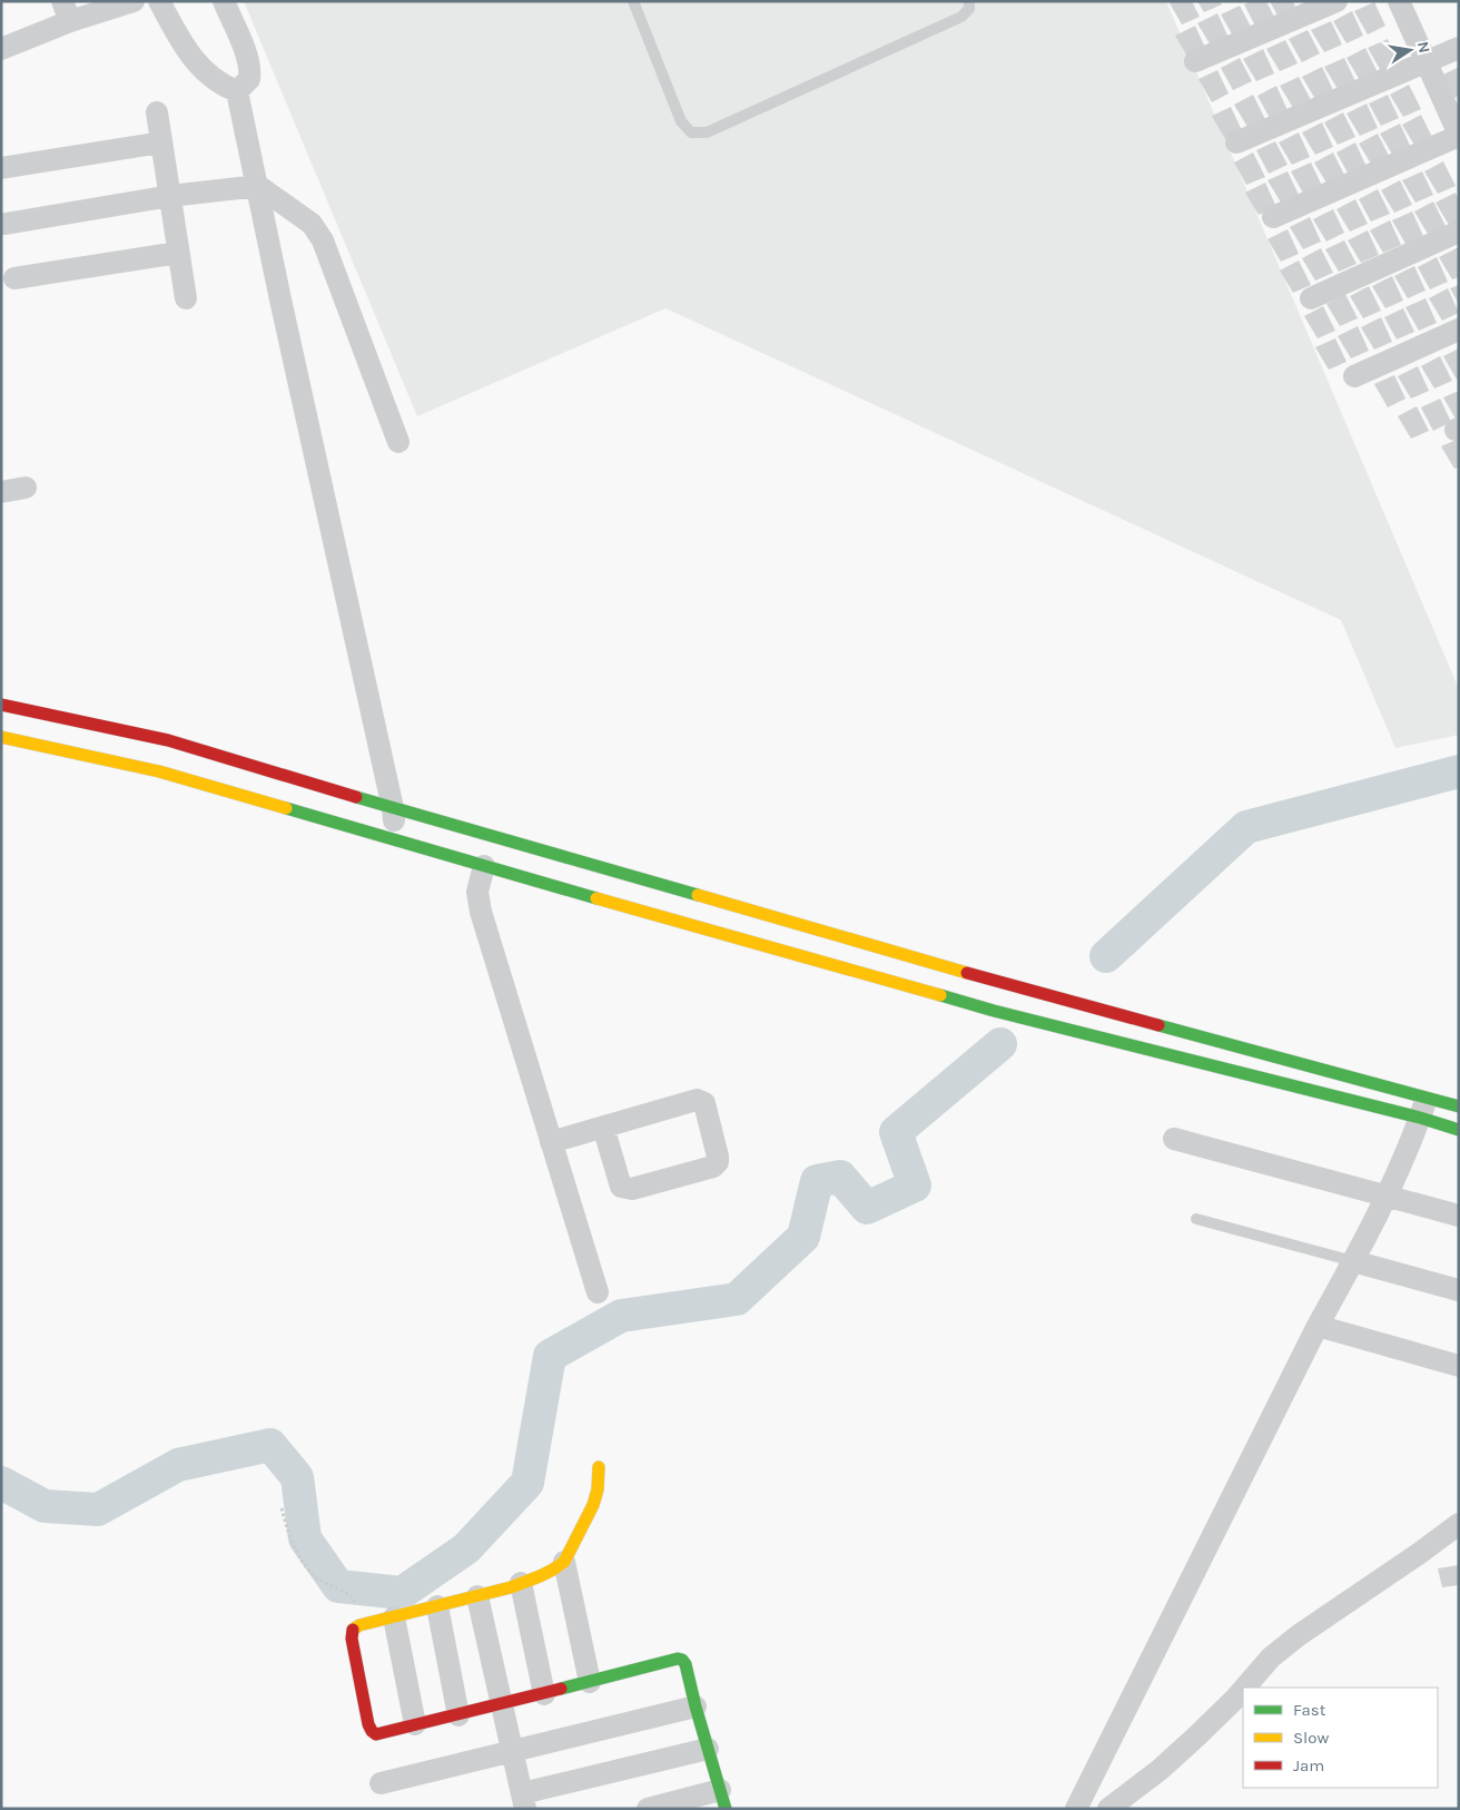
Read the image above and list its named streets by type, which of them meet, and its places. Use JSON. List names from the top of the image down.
{
  "legend": ["Fast", "Slow", "Jam"],
  "north": "right"
}
